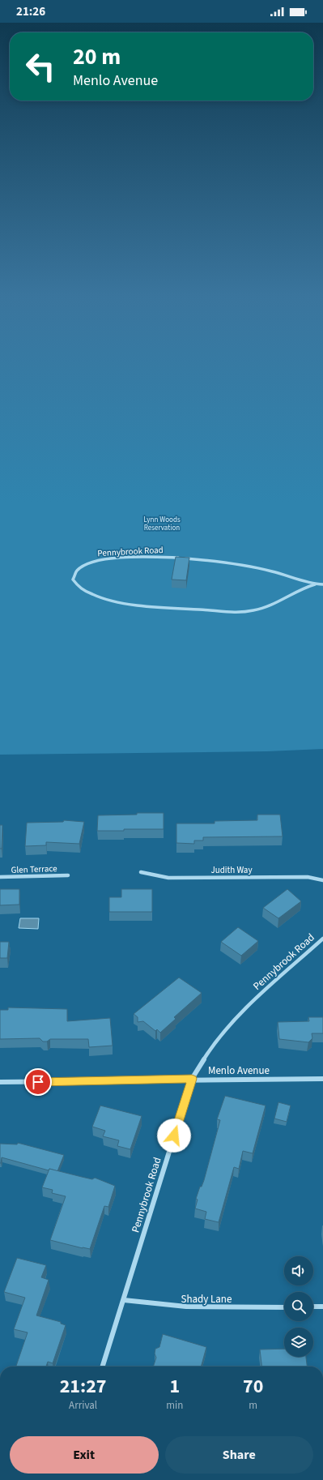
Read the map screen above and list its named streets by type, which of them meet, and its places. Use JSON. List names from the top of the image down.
{
  "streets": {
    "street": [
      "Pennybrook Road",
      "Glen Terrace",
      "Judith Way",
      "Menlo Avenue",
      "Shady Lane"
    ]
  },
  "crossings": [
    ["Pennybrook Road", "Menlo Avenue"],
    ["Pennybrook Road", "Shady Lane"]
  ],
  "parks": ["Lynn Woods Reservation"],
  "page": {
    "status": "21:26",
    "turn": ["20 m", "Menlo Avenue"],
    "eta": [
      "21:27",
      "Arrival",
      "1",
      "min",
      "70",
      "m"
    ],
    "buttons": ["Exit", "Share"]
  }
}
